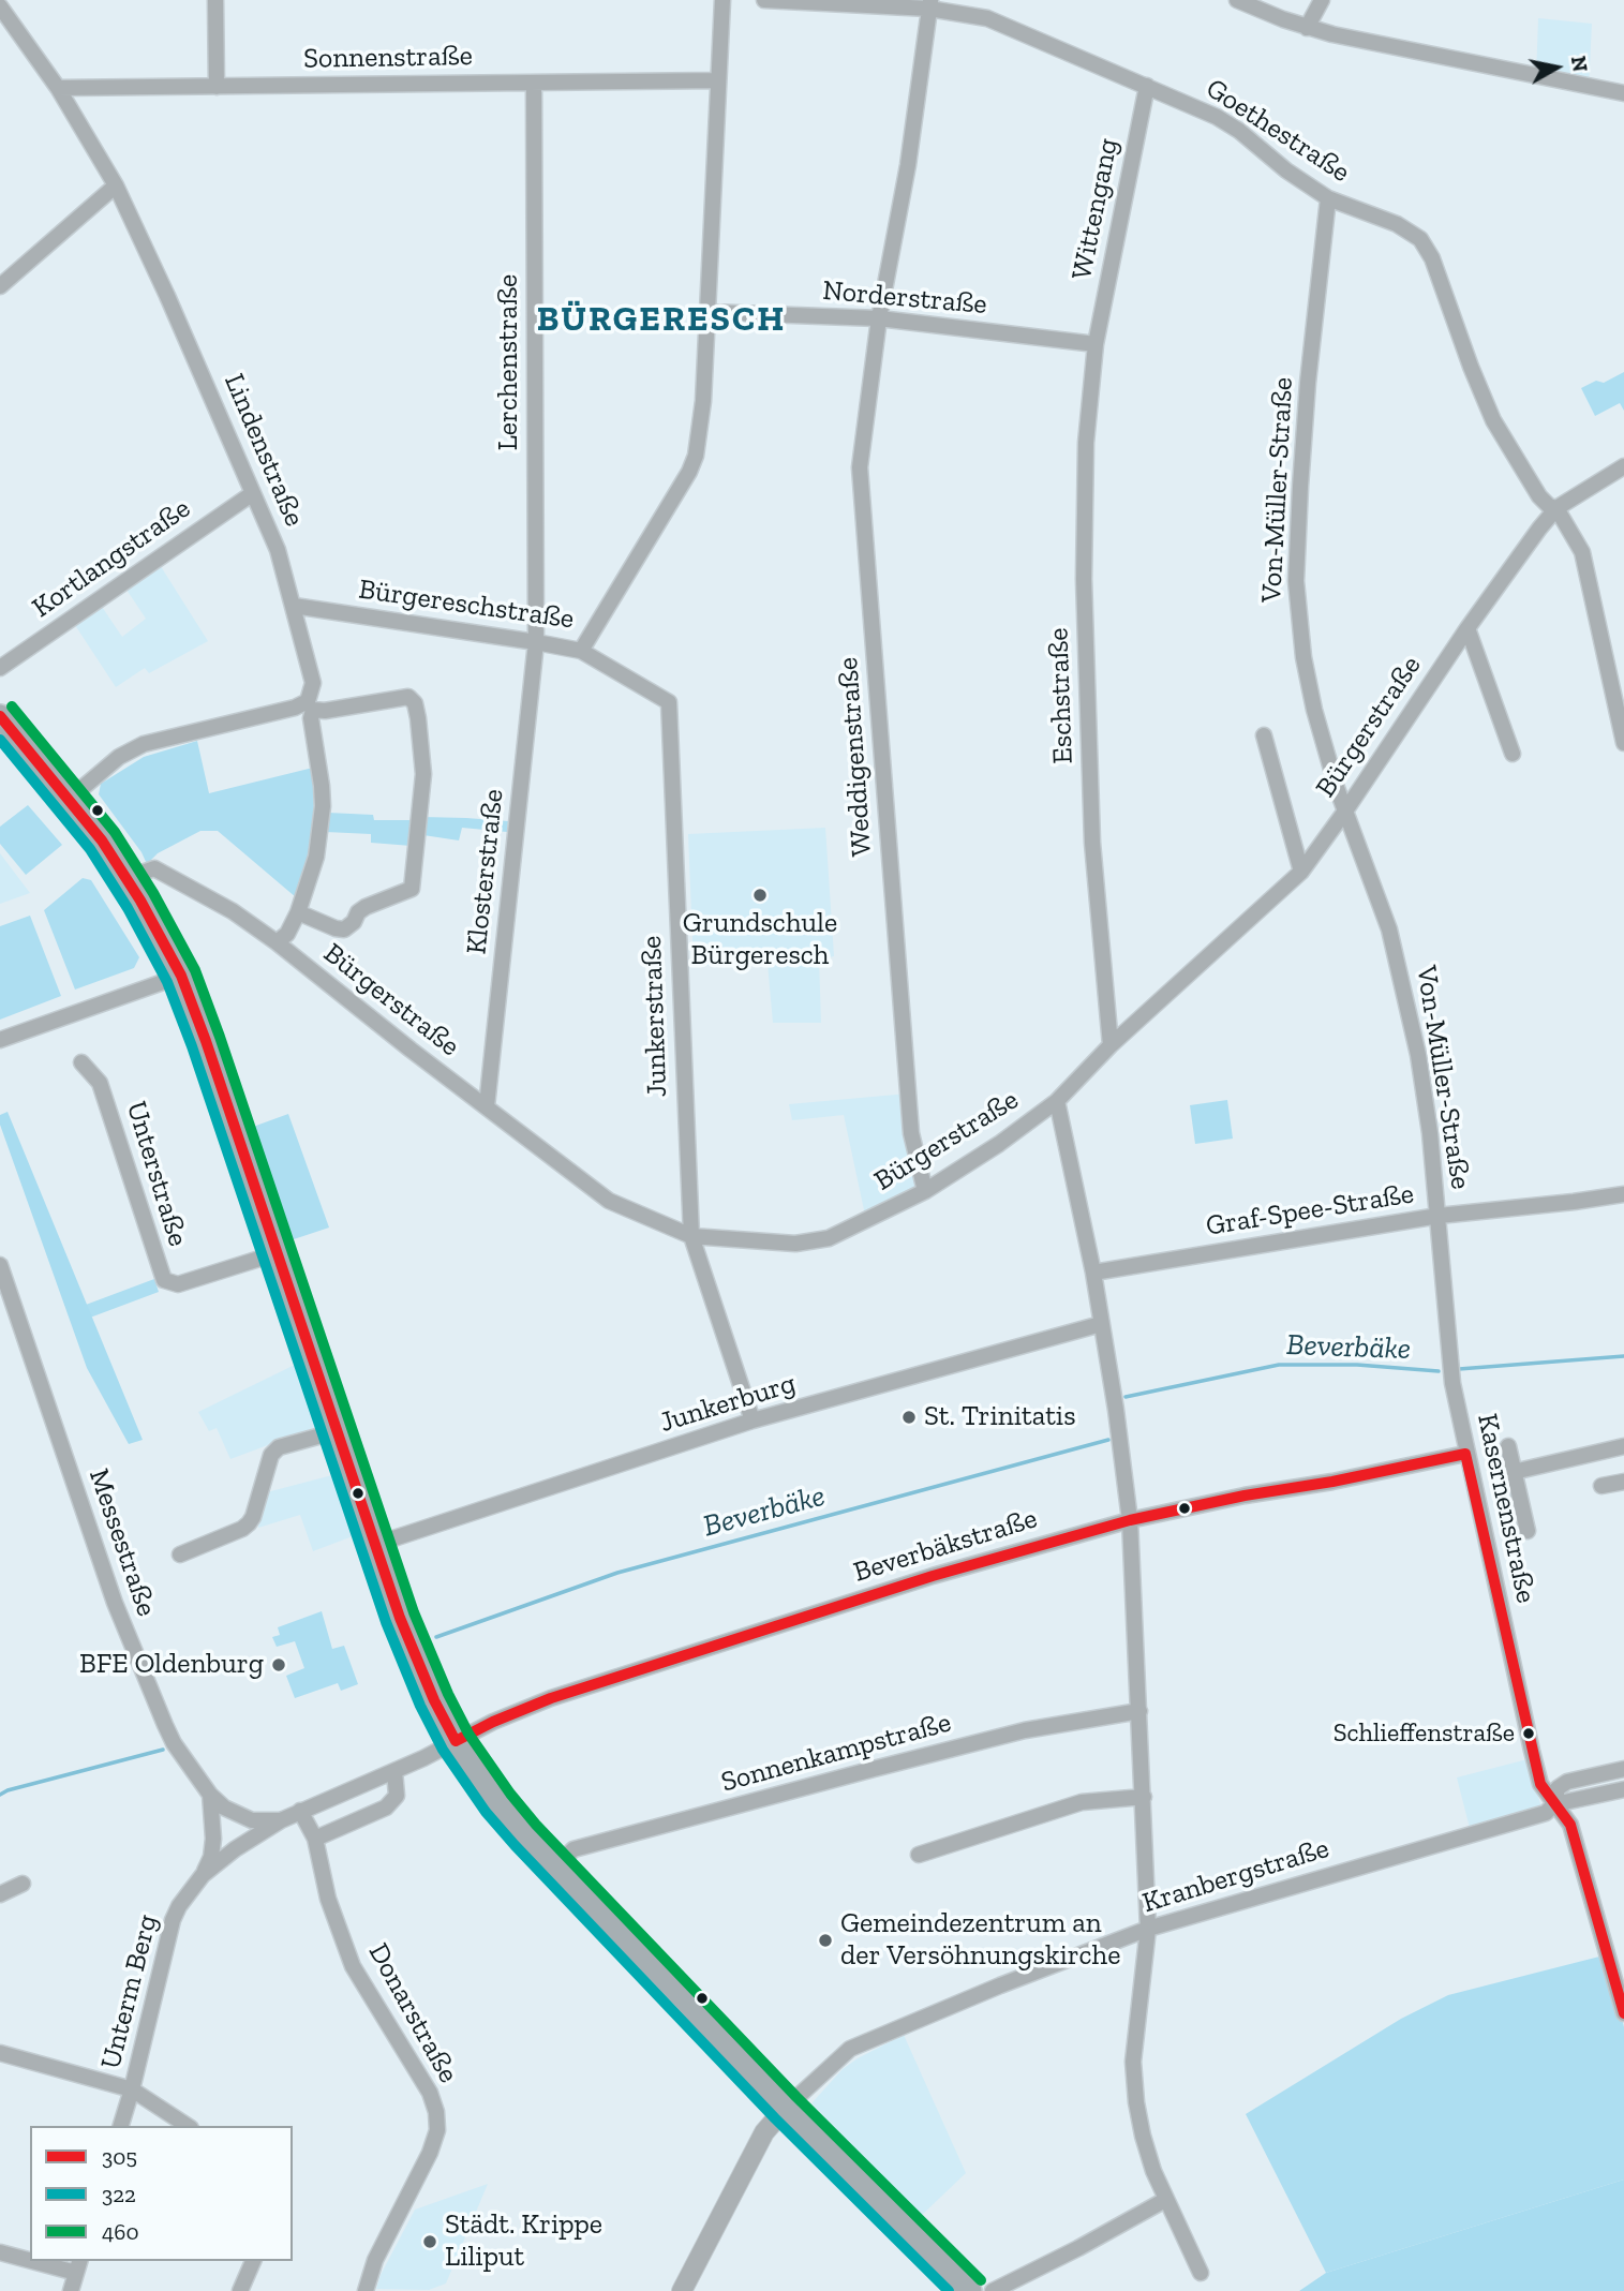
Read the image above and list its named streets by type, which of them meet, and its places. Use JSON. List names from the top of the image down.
{
  "streets": {
    "street": [
      "Sonnenstraße",
      "Goethestraße",
      "Wittengang",
      "Norderstraße",
      "Lerchenstraße",
      "Lindenstraße",
      "Von-Müller-Straße",
      "Kortlangstraße",
      "Bürgereschstraße",
      "Eschstraße",
      "Bürgerstraße",
      "Weddigenstraße",
      "Klosterstraße",
      "Junkerstraße",
      "Unterstraße",
      "Graf-Spee-Straße",
      "Junkerburg",
      "Kasernenstraße",
      "Messestraße",
      "Beverbäkstraße",
      "Sonnenkampstraße",
      "Kranbergstraße",
      "Unterm Berg",
      "Donarstraße"
    ]
  },
  "crossings": [
    ["Sonnenstraße", "Lerchenstraße"],
    ["Sonnenstraße", "Lindenstraße"],
    ["Sonnenstraße", "Bürgereschstraße"],
    ["Goethestraße", "Wittengang"],
    ["Goethestraße", "Von-Müller-Straße"],
    ["Goethestraße", "Bürgerstraße"],
    ["Goethestraße", "Weddigenstraße"],
    ["Wittengang", "Norderstraße"],
    ["Wittengang", "Eschstraße"],
    ["Norderstraße", "Bürgereschstraße"],
    ["Norderstraße", "Eschstraße"],
    ["Norderstraße", "Weddigenstraße"],
    ["Lerchenstraße", "Bürgereschstraße"],
    ["Lerchenstraße", "Klosterstraße"],
    ["Lindenstraße", "Kortlangstraße"],
    ["Lindenstraße", "Bürgereschstraße"],
    ["Lindenstraße", "Bürgerstraße"],
    ["Von-Müller-Straße", "Bürgerstraße"],
    ["Von-Müller-Straße", "Graf-Spee-Straße"],
    ["Von-Müller-Straße", "Kasernenstraße"],
    ["Bürgereschstraße", "Klosterstraße"],
    ["Bürgereschstraße", "Junkerstraße"],
    ["Eschstraße", "Bürgerstraße"],
    ["Bürgerstraße", "Weddigenstraße"],
    ["Bürgerstraße", "Klosterstraße"],
    ["Bürgerstraße", "Junkerstraße"],
    ["Junkerstraße", "Junkerburg"],
    ["Graf-Spee-Straße", "Kasernenstraße"],
    ["Kasernenstraße", "Beverbäkstraße"],
    ["Kasernenstraße", "Kranbergstraße"],
    ["Messestraße", "Unterm Berg"],
    ["Beverbäkstraße", "Unterm Berg"]
  ],
  "districts": ["BÜRGERESCH"],
  "water": ["Beverbäke"],
  "places": [
    "Grundschule Bürgeresch",
    "St. Trinitatis",
    "BFE Oldenburg",
    "Schlieffenstraße",
    "Gemeindezentrum an der Versöhnungskirche",
    "Städt. Krippe Liliput"
  ],
  "lines": ["transit line 460", "transit line 305", "transit line 322"],
  "legend": ["305", "322", "460"],
  "north": "right"
}
